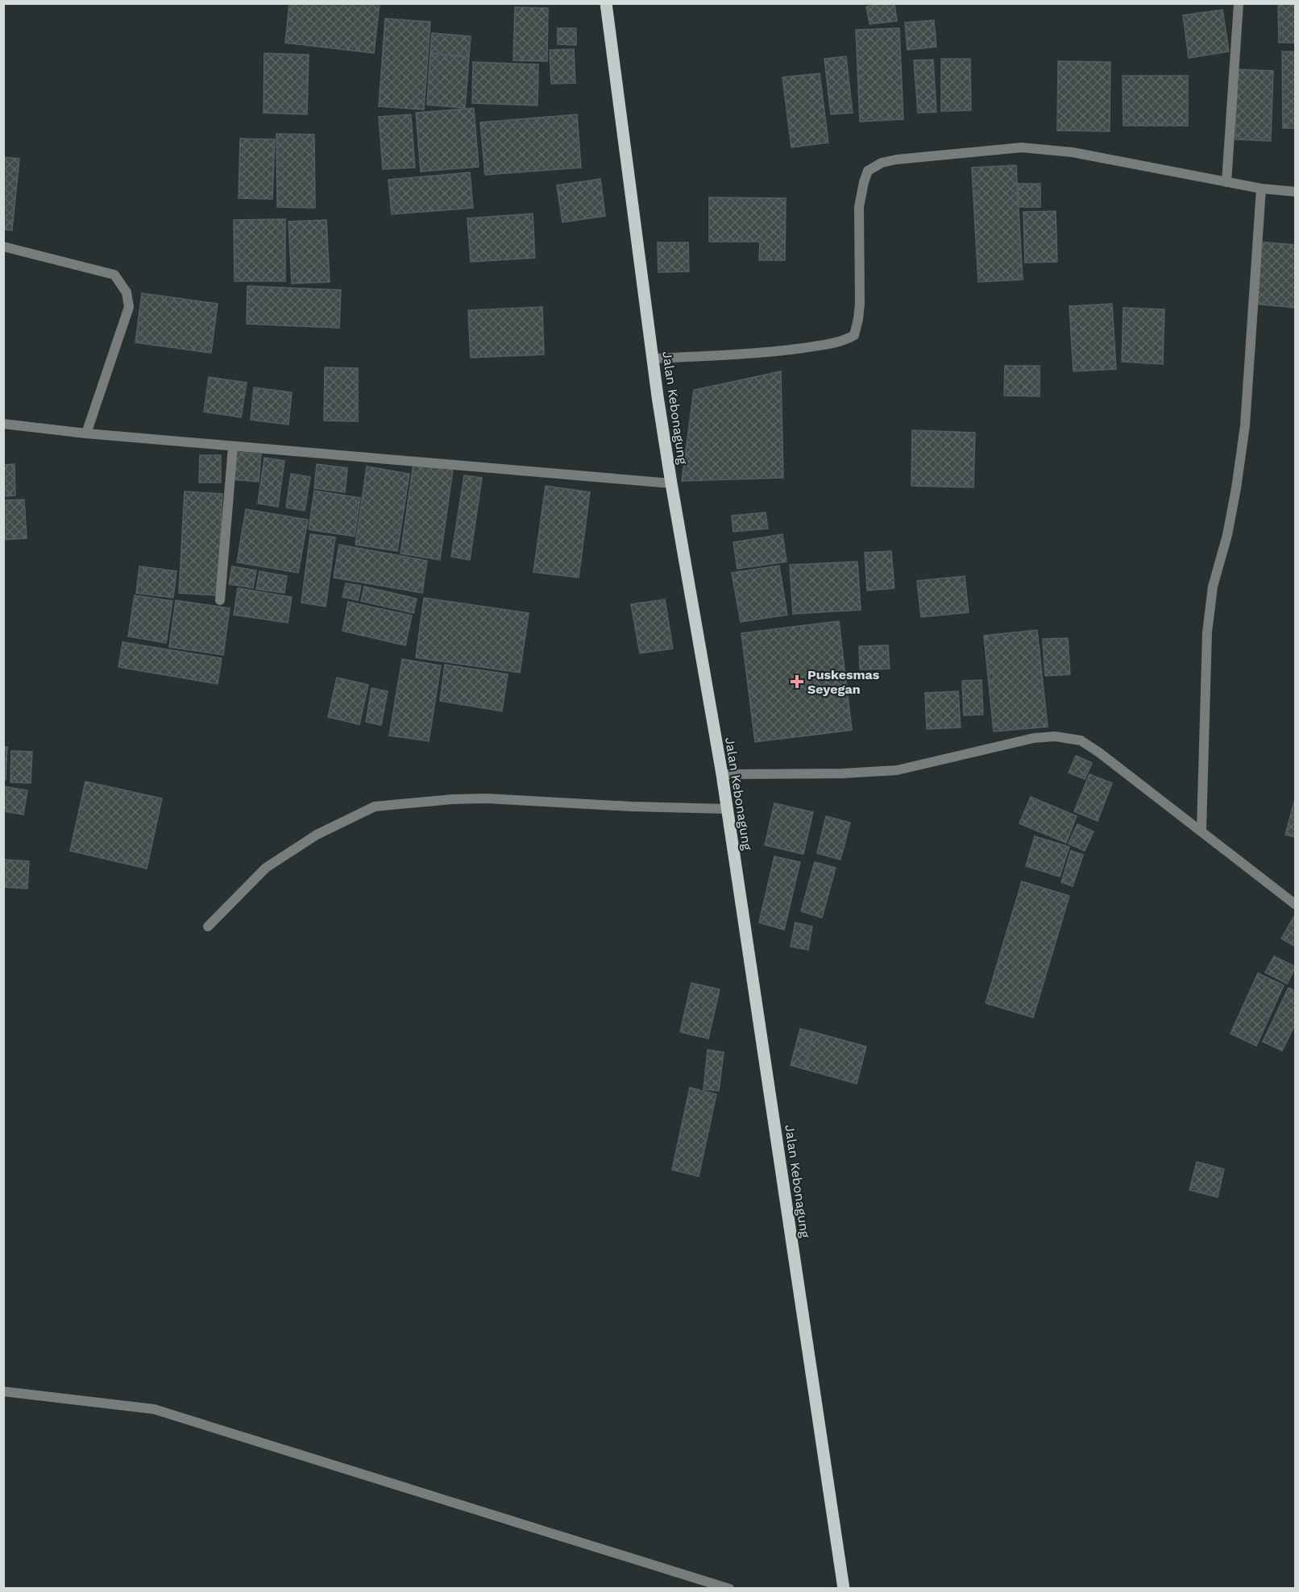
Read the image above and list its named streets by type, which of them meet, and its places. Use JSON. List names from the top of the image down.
{
  "streets": {
    "main road": ["Jalan Kebonagung"]
  },
  "places": {
    "health": ["Puskesmas Seyegan"]
  }
}
